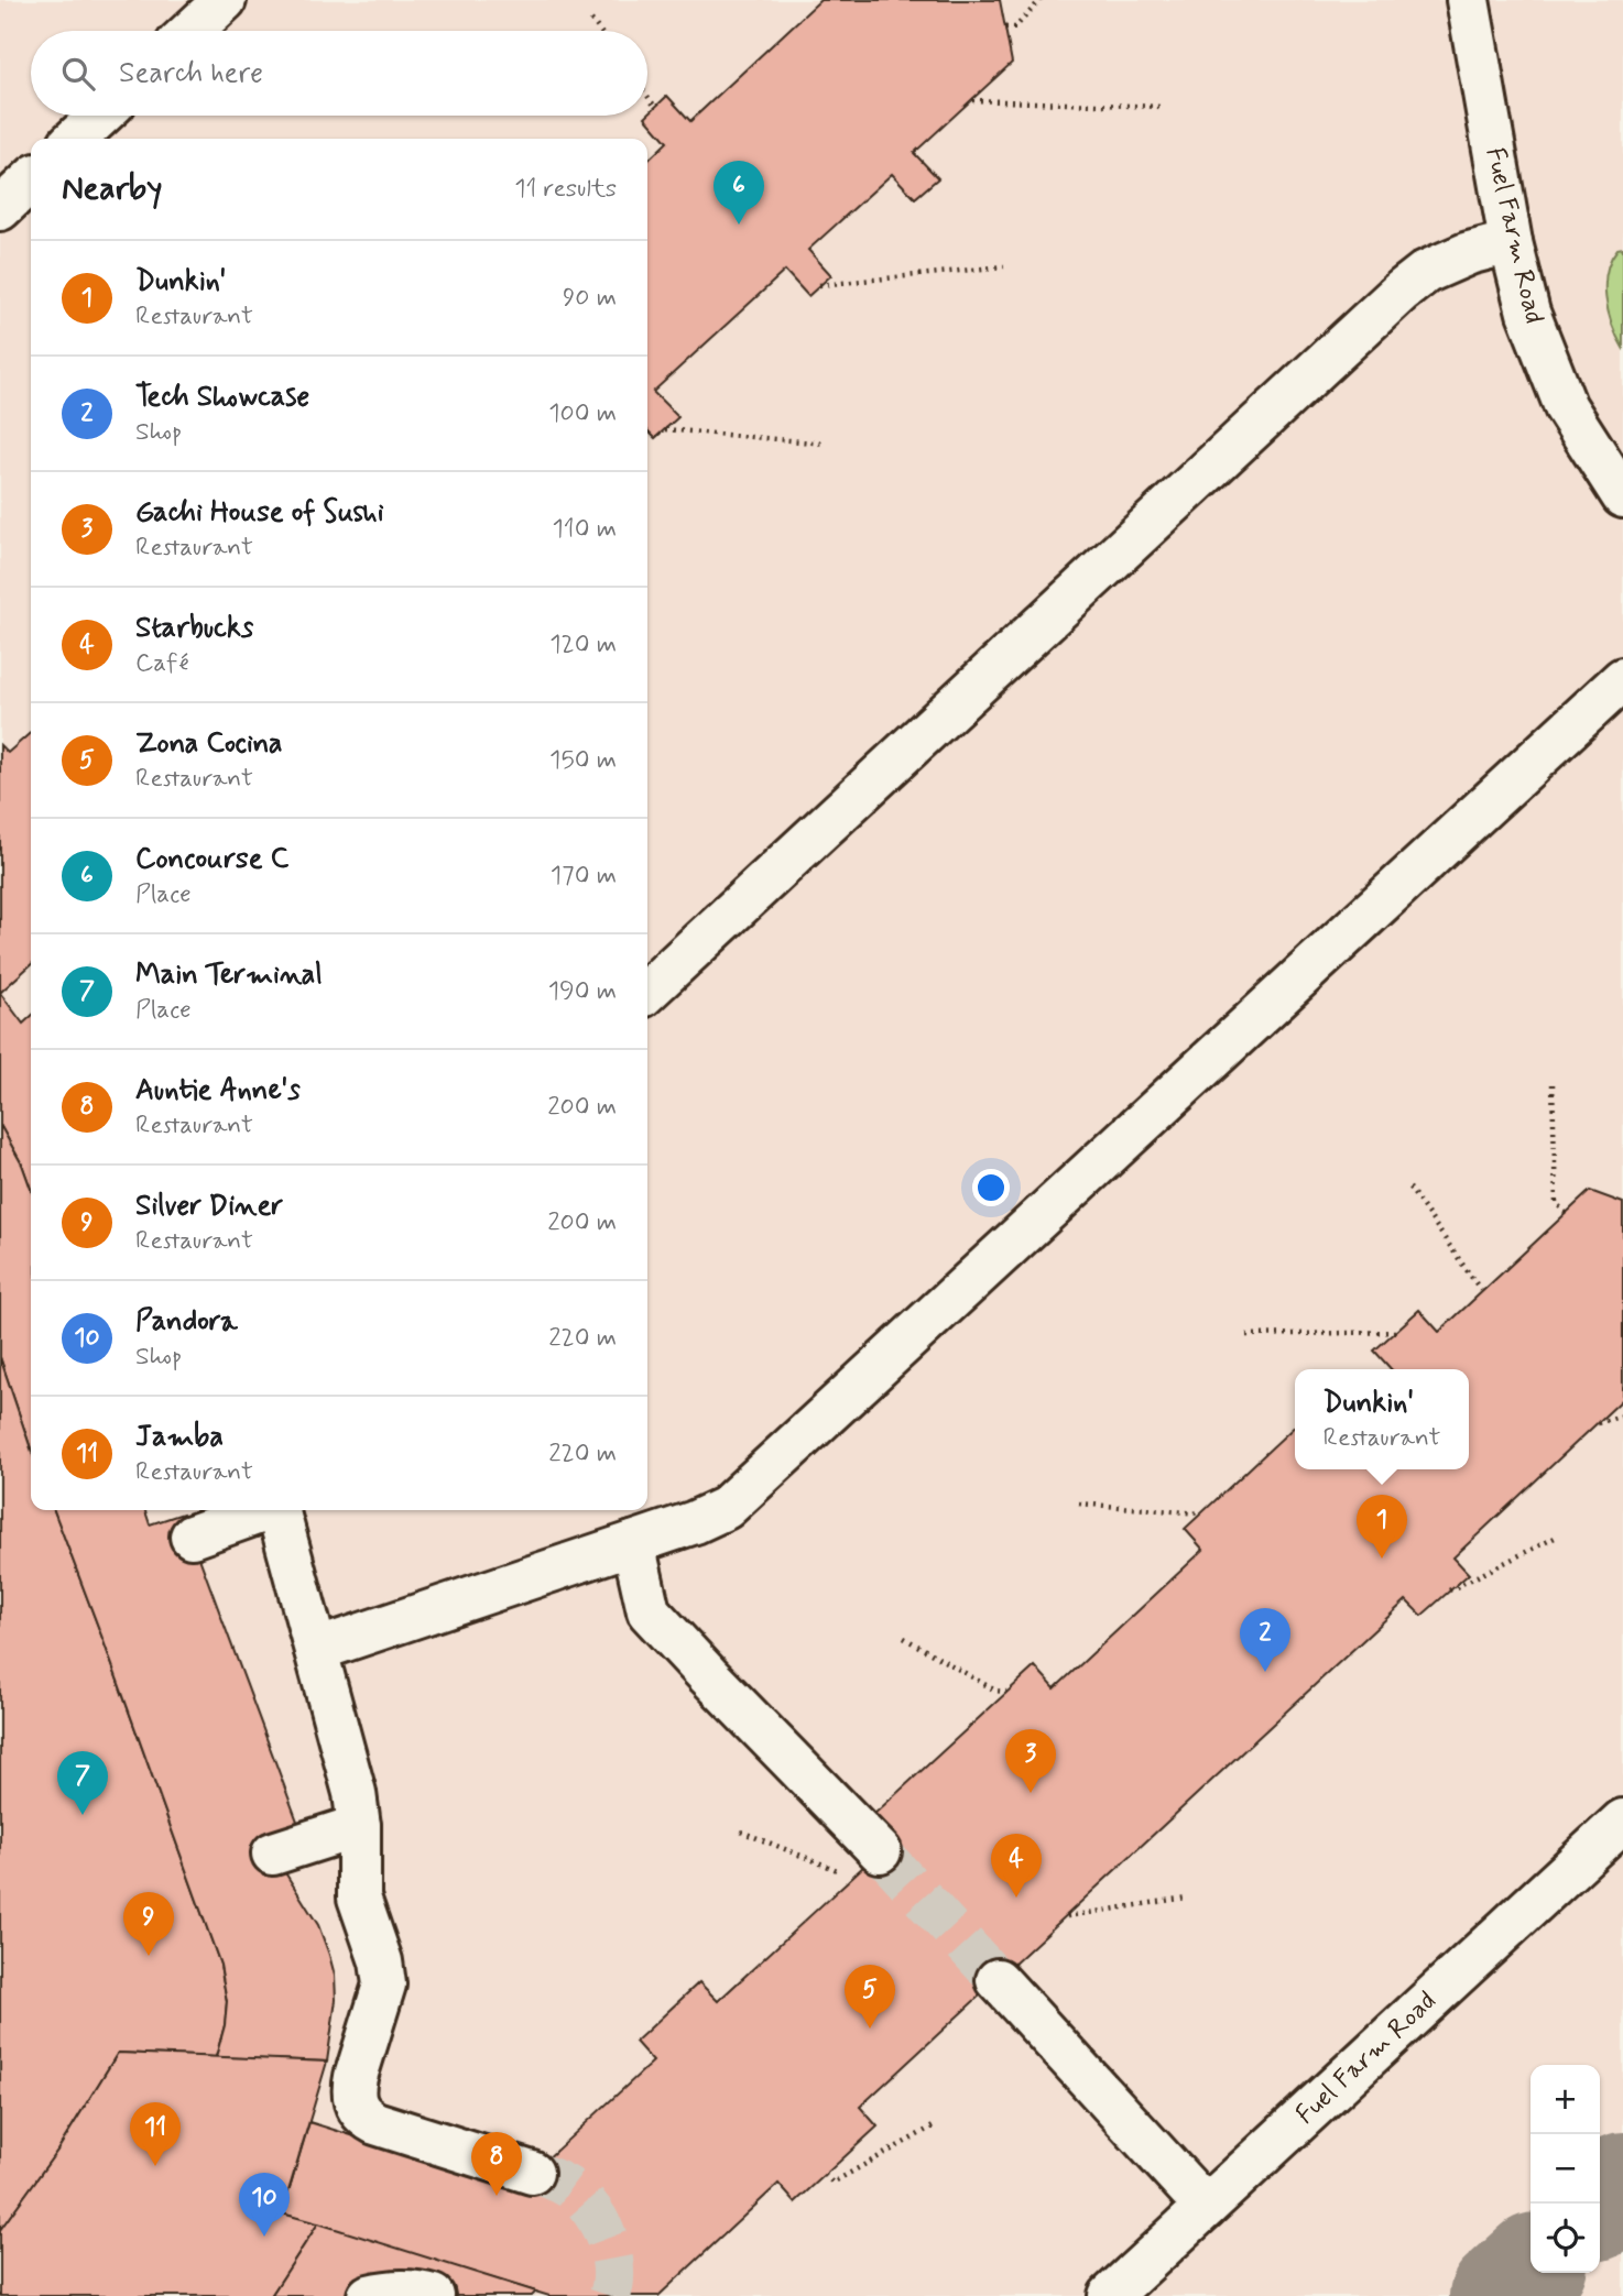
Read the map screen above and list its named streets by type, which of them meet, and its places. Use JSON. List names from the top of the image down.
{
  "streets": {
    "lane": ["Fuel Farm Road"]
  },
  "page": {
    "search": "Search here",
    "heading": ["Nearby", "11 results"],
    "pins": [
      "6",
      "1",
      "2",
      "3",
      "7",
      "4",
      "9",
      "5",
      "11",
      "8",
      "10"
    ],
    "list": [
      {
        "mark": "1",
        "name": "Dunkin'",
        "note": "Restaurant",
        "value": "90 m"
      },
      {
        "mark": "2",
        "name": "Tech Showcase",
        "note": "Shop",
        "value": "100 m"
      },
      {
        "mark": "3",
        "name": "Gachi House of Sushi",
        "note": "Restaurant",
        "value": "110 m"
      },
      {
        "mark": "4",
        "name": "Starbucks",
        "note": "Café",
        "value": "120 m"
      },
      {
        "mark": "5",
        "name": "Zona Cocina",
        "note": "Restaurant",
        "value": "150 m"
      },
      {
        "mark": "6",
        "name": "Concourse C",
        "note": "Place",
        "value": "170 m"
      },
      {
        "mark": "7",
        "name": "Main Terminal",
        "note": "Place",
        "value": "190 m"
      },
      {
        "mark": "8",
        "name": "Auntie Anne's",
        "note": "Restaurant",
        "value": "200 m"
      },
      {
        "mark": "9",
        "name": "Silver Diner",
        "note": "Restaurant",
        "value": "200 m"
      },
      {
        "mark": "10",
        "name": "Pandora",
        "note": "Shop",
        "value": "220 m"
      },
      {
        "mark": "11",
        "name": "Jamba",
        "note": "Restaurant",
        "value": "220 m"
      }
    ],
    "popup": ["Dunkin'", "Restaurant"],
    "map_buttons": ["+", "−"]
  }
}
